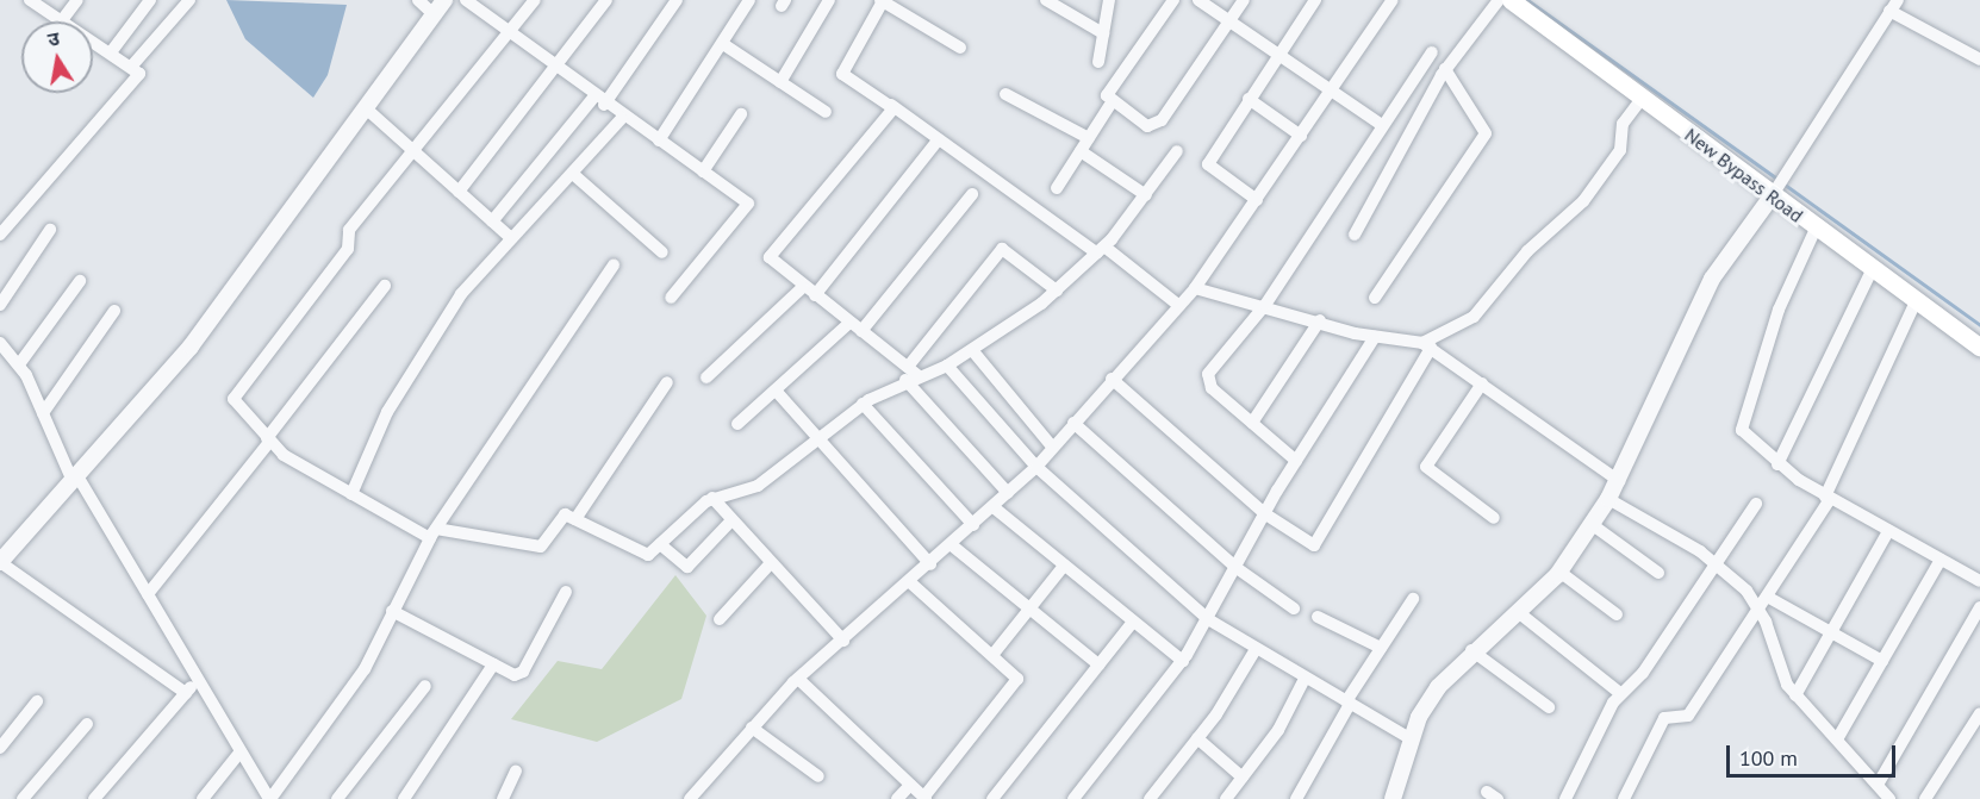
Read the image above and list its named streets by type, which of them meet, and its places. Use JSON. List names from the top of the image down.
{
  "streets": {
    "main road": ["New Bypass Road"]
  },
  "scale_bar": "100 m",
  "north": "top"
}
